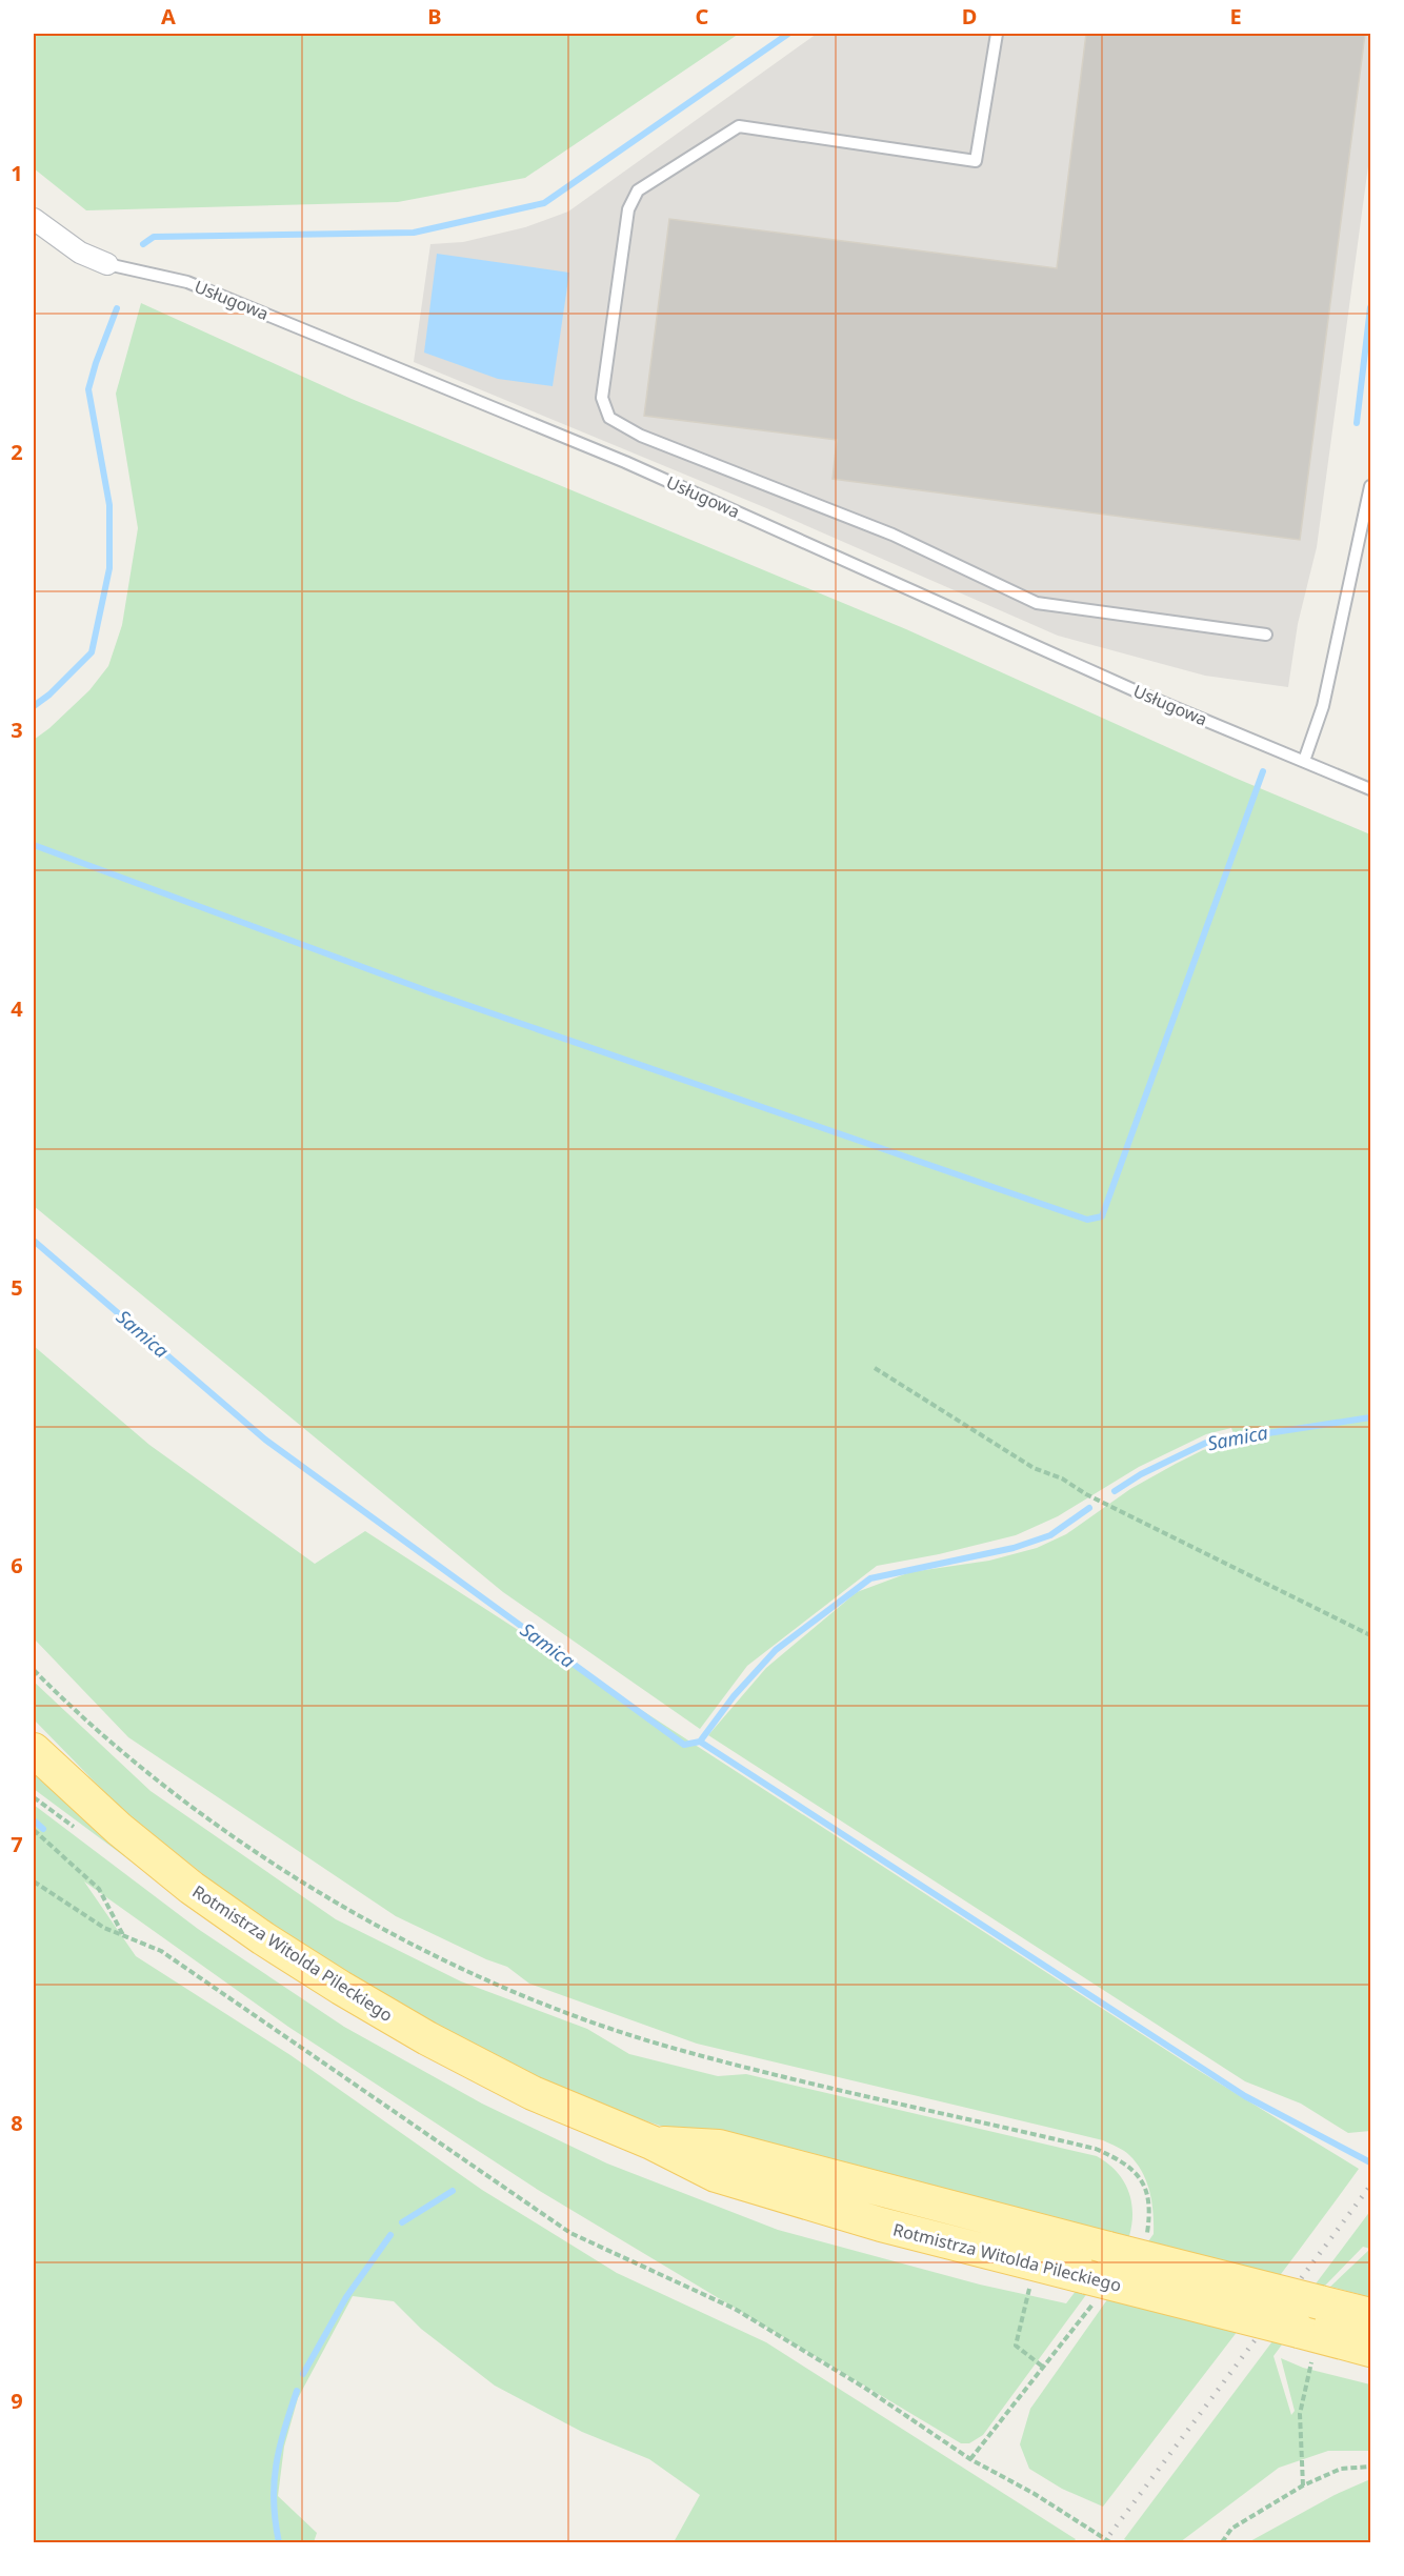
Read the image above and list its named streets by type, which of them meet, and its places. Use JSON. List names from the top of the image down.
{
  "streets": {
    "main road": ["Rotmistrza Witolda Pileckiego"],
    "street": ["Usługowa"]
  },
  "water": ["Samica"],
  "grid": {
    "columns": [
      "A",
      "B",
      "C",
      "D",
      "E"
    ],
    "rows": [
      "1",
      "2",
      "3",
      "4",
      "5",
      "6",
      "7",
      "8",
      "9"
    ]
  }
}
